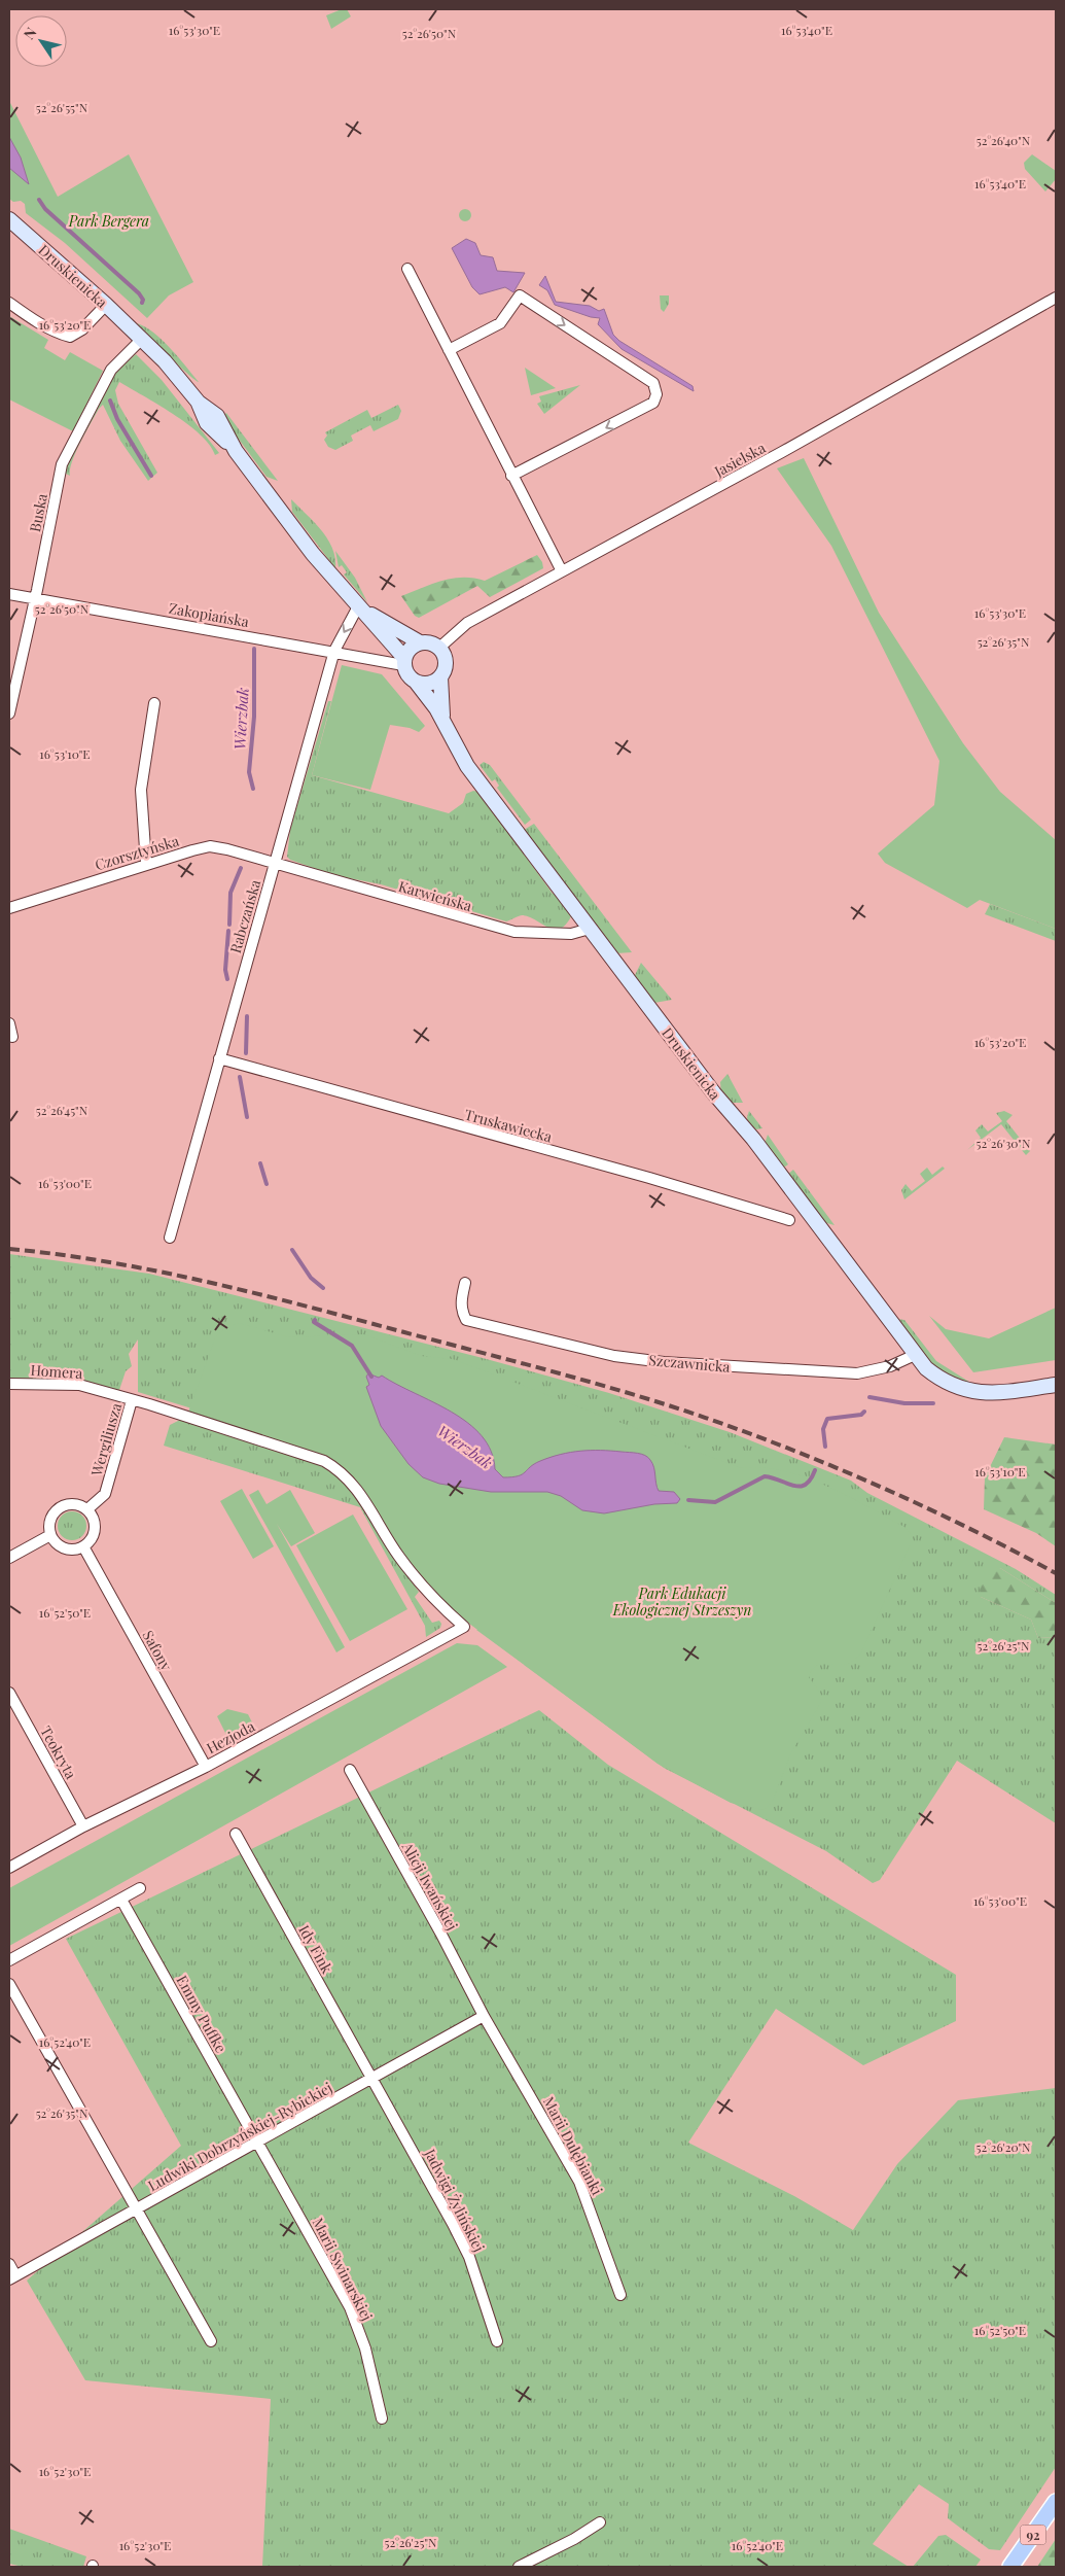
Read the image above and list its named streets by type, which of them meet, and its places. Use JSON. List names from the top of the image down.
{
  "streets": {
    "main road": ["92"],
    "street": [
      "Druskienicka",
      "Jasielska",
      "Buska",
      "Zakopiańska",
      "Czorsztyńska",
      "Karwieńska",
      "Rabczańska",
      "Truskawiecka",
      "Szczawnicka",
      "Homera",
      "Wergiliusza",
      "Safony",
      "Hezjoda",
      "Teokryta",
      "Alicji Iwańskiej",
      "Idy Fink",
      "Emmy Puffke",
      "Ludwiki Dobrzyńskiej-Rybickiej",
      "Marii Dulębianki",
      "Jadwigi Żylińskiej",
      "Marii Swinarskiej"
    ]
  },
  "crossings": [
    ["Druskienicka", "Jasielska"],
    ["Druskienicka", "Buska"],
    ["Druskienicka", "Zakopiańska"],
    ["Druskienicka", "Karwieńska"],
    ["Druskienicka", "Rabczańska"],
    ["Druskienicka", "Szczawnicka"],
    ["Jasielska", "Zakopiańska"],
    ["Buska", "Zakopiańska"],
    ["Zakopiańska", "Rabczańska"],
    ["Czorsztyńska", "Karwieńska"],
    ["Czorsztyńska", "Rabczańska"],
    ["Karwieńska", "Rabczańska"],
    ["Rabczańska", "Truskawiecka"],
    ["Homera", "Wergiliusza"],
    ["Homera", "Hezjoda"],
    ["Wergiliusza", "Safony"],
    ["Safony", "Hezjoda"],
    ["Hezjoda", "Teokryta"],
    ["Alicji Iwańskiej", "Ludwiki Dobrzyńskiej-Rybickiej"],
    ["Alicji Iwańskiej", "Marii Dulębianki"],
    ["Idy Fink", "Ludwiki Dobrzyńskiej-Rybickiej"],
    ["Idy Fink", "Jadwigi Żylińskiej"],
    ["Emmy Puffke", "Ludwiki Dobrzyńskiej-Rybickiej"],
    ["Emmy Puffke", "Marii Swinarskiej"],
    ["Ludwiki Dobrzyńskiej-Rybickiej", "Marii Dulębianki"],
    ["Ludwiki Dobrzyńskiej-Rybickiej", "Jadwigi Żylińskiej"],
    ["Ludwiki Dobrzyńskiej-Rybickiej", "Marii Swinarskiej"]
  ],
  "water": ["Wierzbak"],
  "parks": ["Park Bergera", "Park Edukacji Ekologicznej Strzeszyn"],
  "north": "top left",
  "coordinates": [
    "16°53'40\"E",
    "16°53'30\"E",
    "52°26'50\"N",
    "52°26'55\"N",
    "52°26'40\"N",
    "16°53'20\"E",
    "52°26'35\"N",
    "16°53'10\"E",
    "52°26'45\"N",
    "52°26'30\"N",
    "16°53'00\"E",
    "16°52'50\"E",
    "52°26'25\"N",
    "16°52'40\"E",
    "52°26'20\"N",
    "16°52'30\"E"
  ]
}
